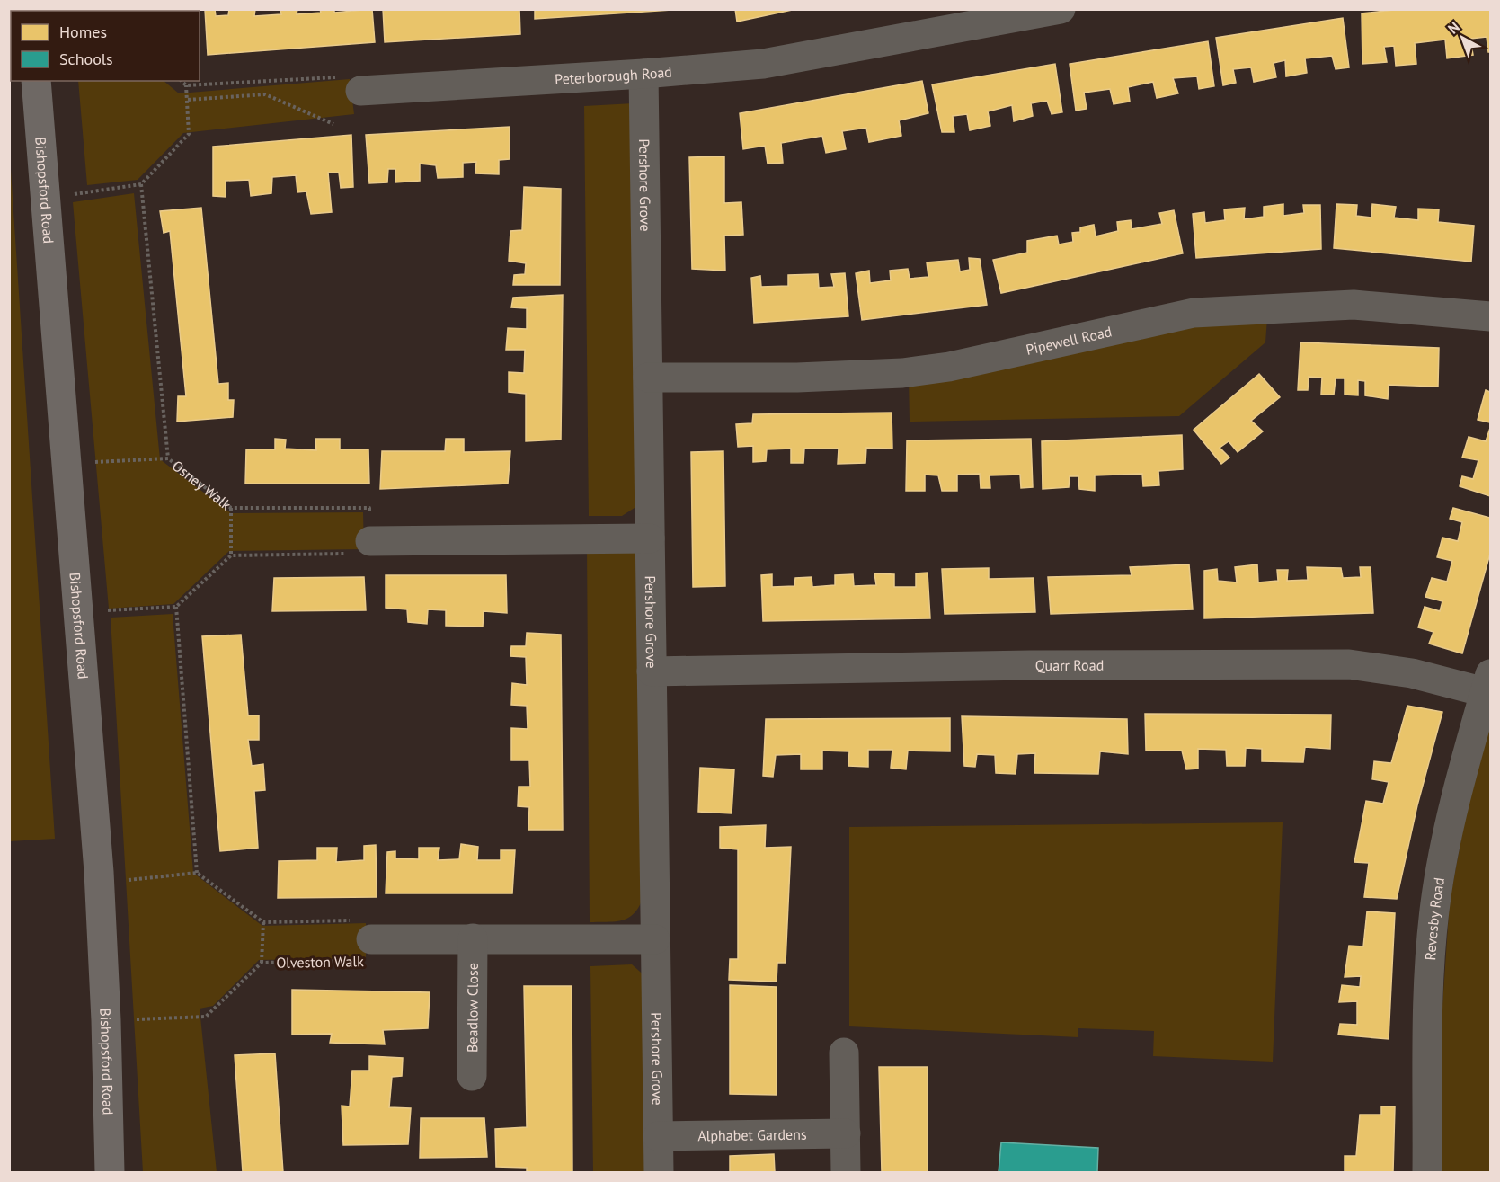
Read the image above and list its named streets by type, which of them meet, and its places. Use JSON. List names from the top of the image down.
{
  "streets": {
    "main road": ["Bishopsford Road"],
    "street": [
      "Peterborough Road",
      "Pershore Grove",
      "Pipewell Road",
      "Quarr Road",
      "Revesby Road",
      "Olveston Walk",
      "Beadlow Close",
      "Alphabet Gardens"
    ],
    "path": ["Osney Walk"]
  },
  "crossings": [
    ["Peterborough Road", "Pershore Grove"],
    ["Pershore Grove", "Pipewell Road"],
    ["Pershore Grove", "Quarr Road"],
    ["Pershore Grove", "Olveston Walk"],
    ["Pershore Grove", "Alphabet Gardens"],
    ["Bishopsford Road", "Osney Walk"],
    ["Bishopsford Road", "Olveston Walk"],
    ["Quarr Road", "Revesby Road"],
    ["Olveston Walk", "Beadlow Close"]
  ],
  "legend": ["Homes", "Schools"],
  "north": "top left"
}
